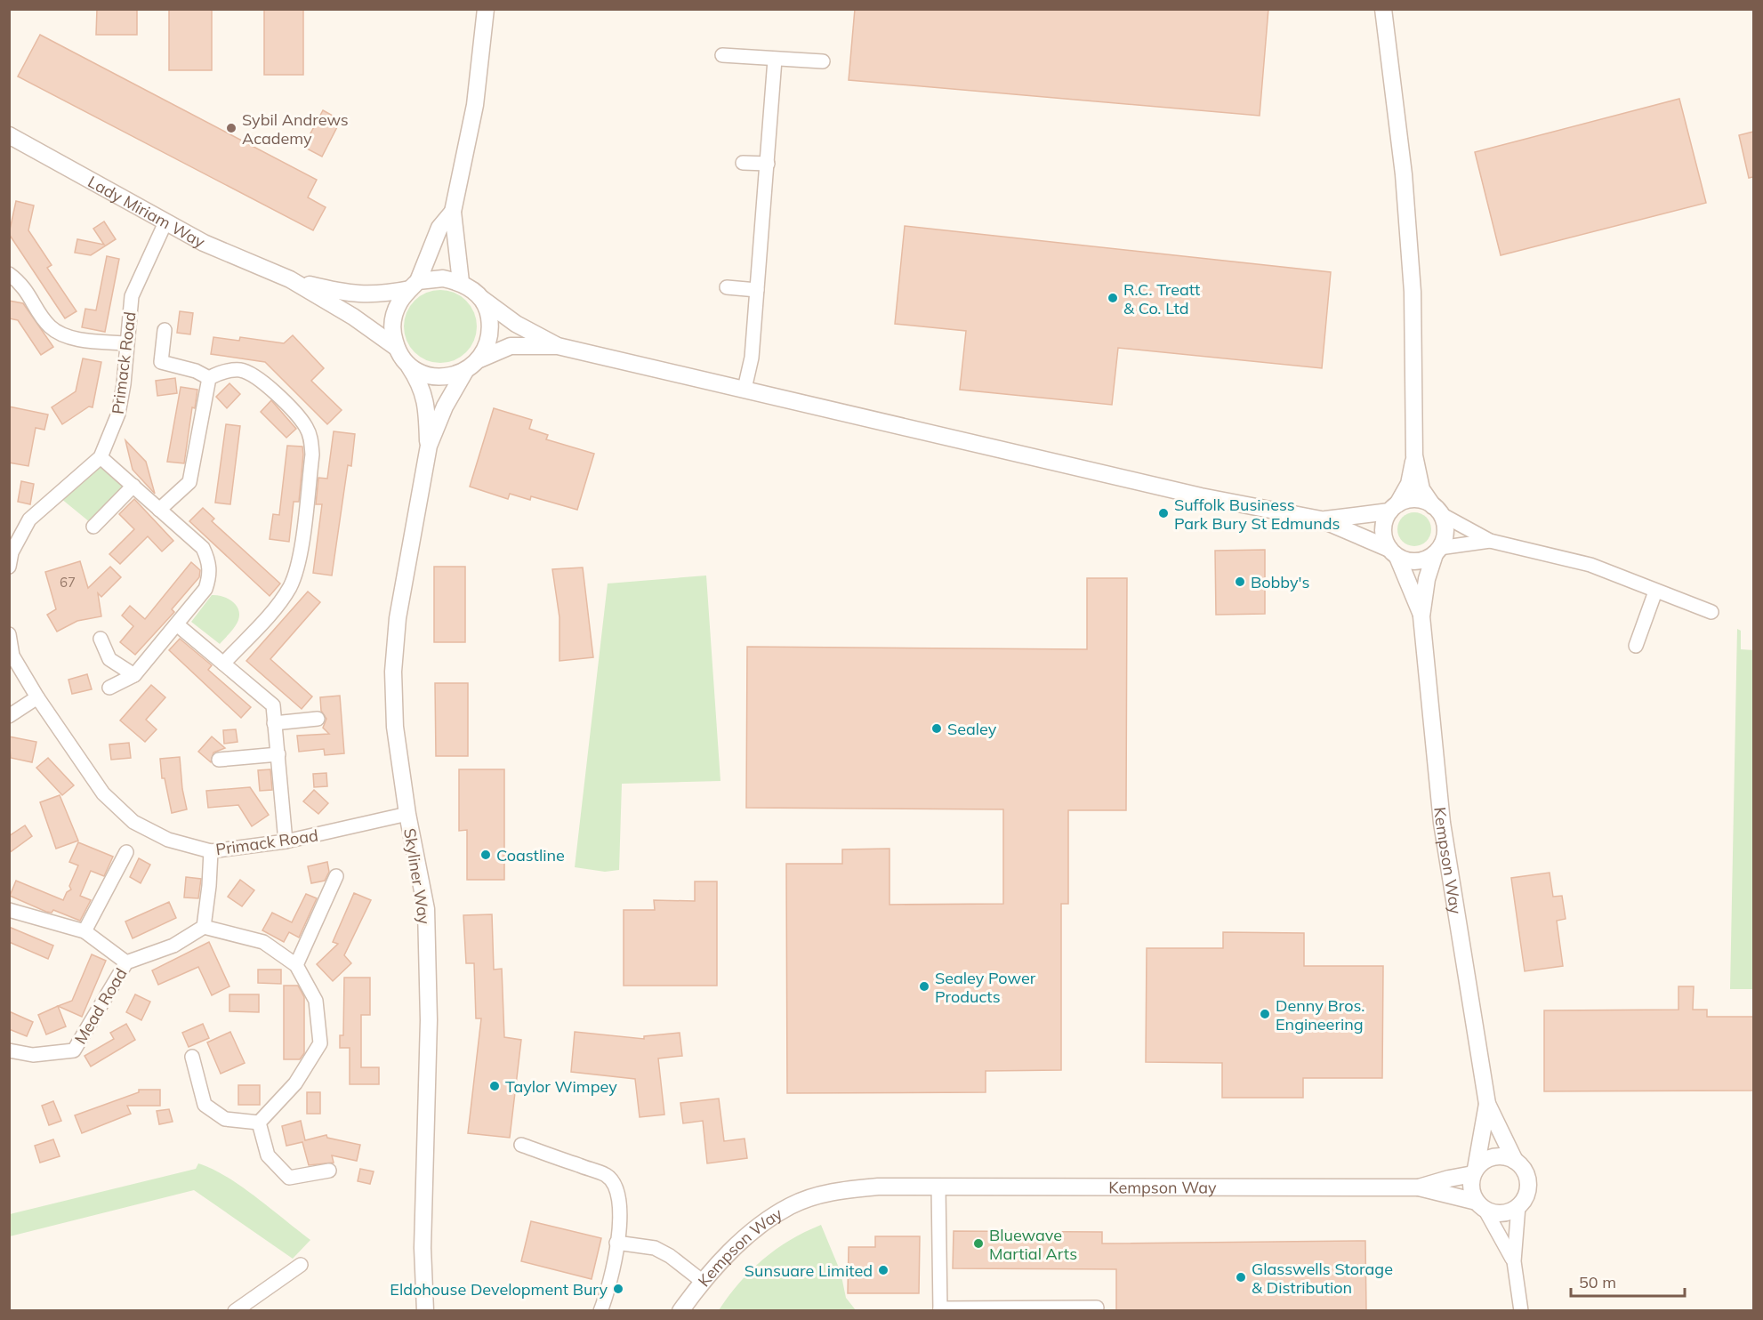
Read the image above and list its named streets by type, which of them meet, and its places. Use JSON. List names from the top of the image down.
{
  "streets": {
    "street": [
      "Lady Miriam Way",
      "Primack Road",
      "Kempson Way",
      "Skyliner Way",
      "Mead Road"
    ]
  },
  "crossings": [
    ["Lady Miriam Way", "Primack Road"],
    ["Lady Miriam Way", "Skyliner Way"],
    ["Primack Road", "Skyliner Way"]
  ],
  "places": [
    "Sybil Andrews Academy",
    "R.C. Treatt & Co. Ltd",
    "Suffolk Business Park Bury St Edmunds",
    "Bobby's",
    "Sealey",
    "Coastline",
    "Sealey Power Products",
    "Denny Bros. Engineering",
    "Taylor Wimpey",
    "Bluewave Martial Arts",
    "Sunsuare Limited",
    "Glasswells Storage & Distribution",
    "Eldohouse Development Bury"
  ],
  "house_numbers": ["67"],
  "scale_bar": "50 m"
}
